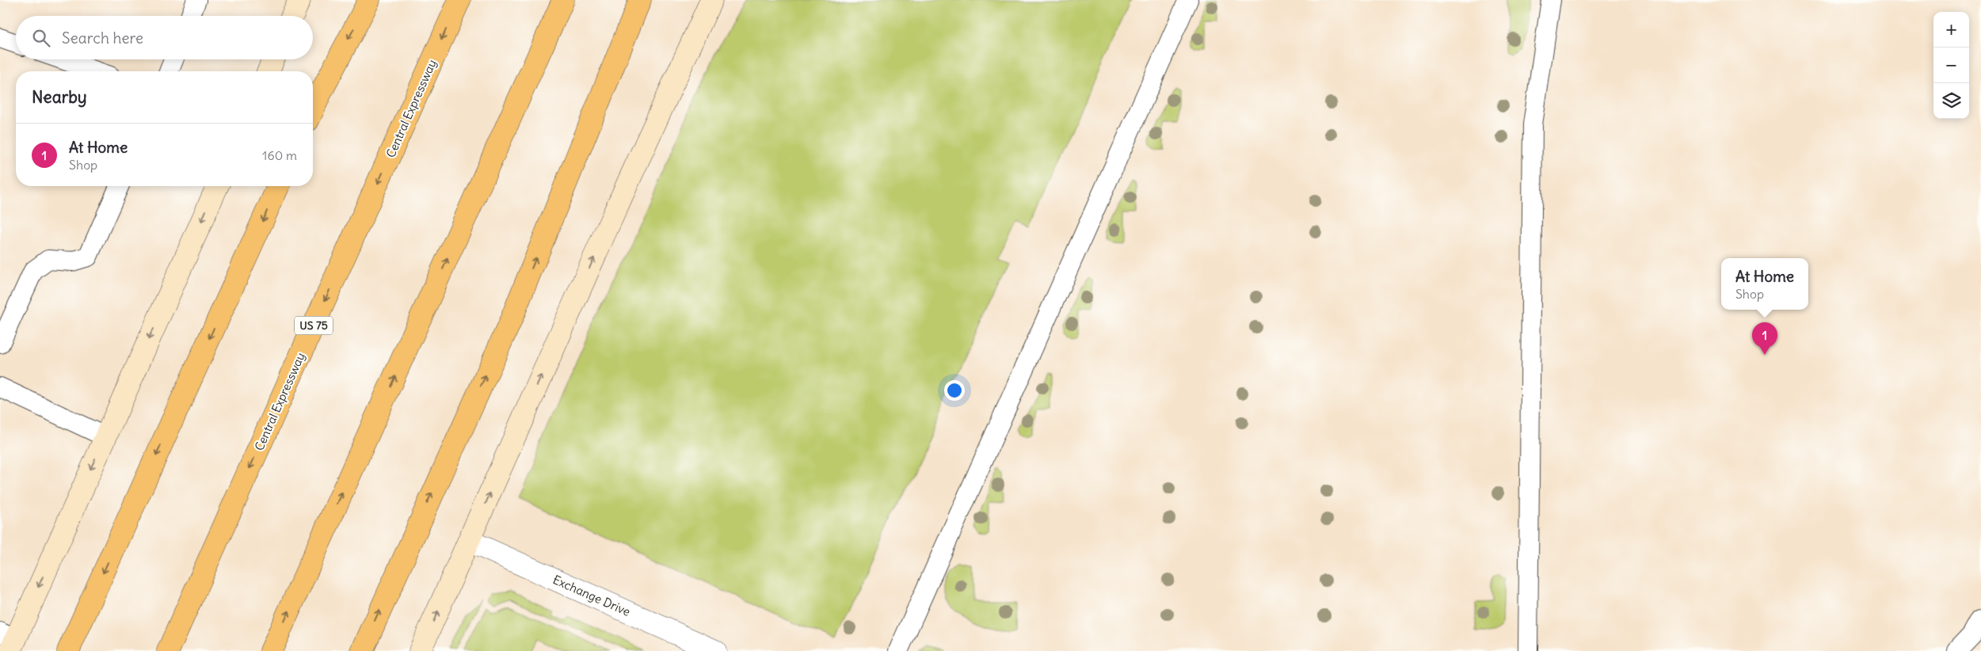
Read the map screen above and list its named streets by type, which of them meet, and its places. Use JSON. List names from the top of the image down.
{
  "streets": {
    "highway": ["Central Expressway", "US 75"],
    "street": ["Exchange Drive"]
  },
  "page": {
    "map_buttons": ["+", "−"],
    "search": "Search here",
    "heading": "Nearby",
    "list": [
      {
        "mark": "1",
        "name": "At Home",
        "note": "Shop",
        "value": "160 m"
      }
    ],
    "popup": ["At Home", "Shop"],
    "pins": "1"
  }
}
